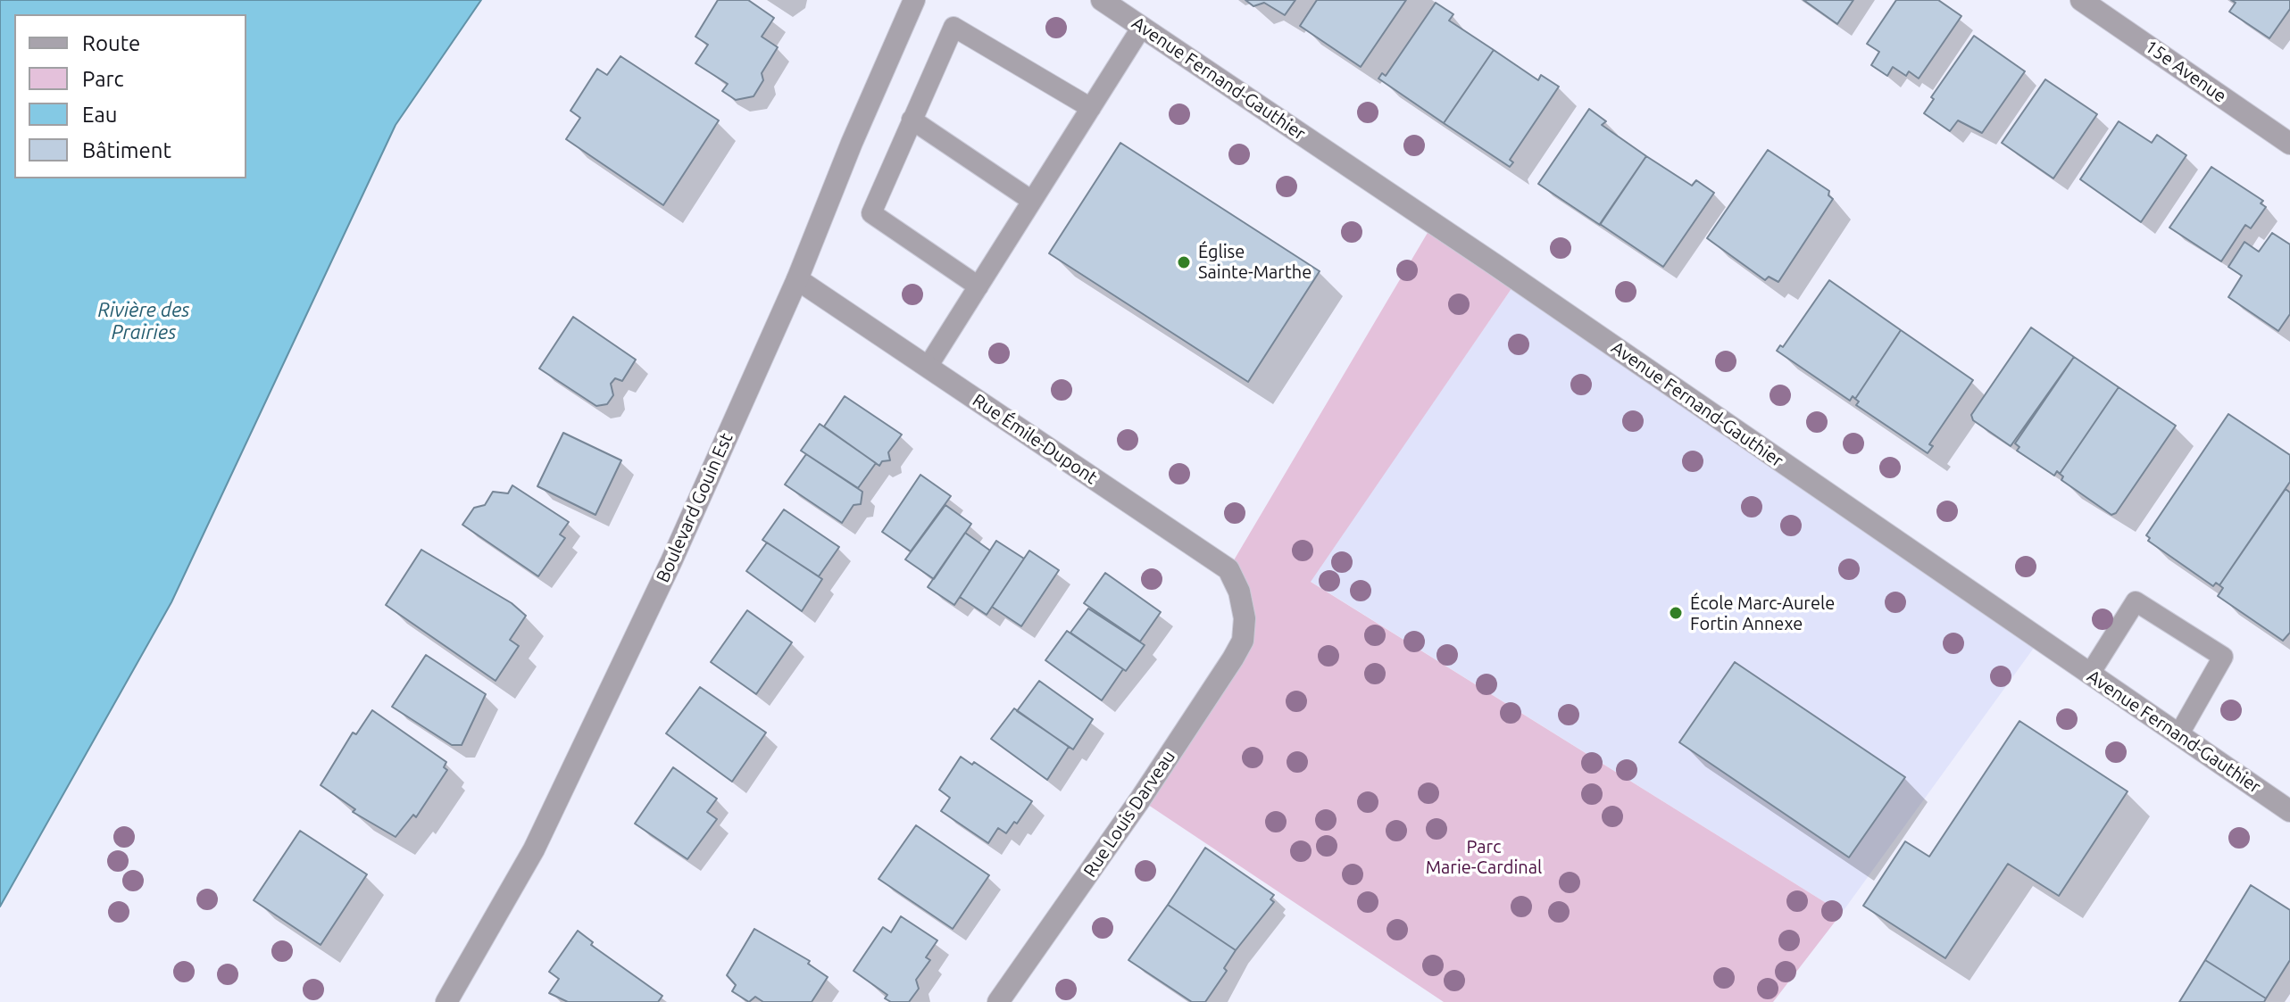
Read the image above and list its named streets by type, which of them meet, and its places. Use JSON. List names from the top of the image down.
{
  "streets": {
    "street": [
      "15e Avenue",
      "Avenue Fernand-Gauthier",
      "Rue Émile-Dupont",
      "Boulevard Gouin Est",
      "Rue Louis Darveau"
    ]
  },
  "crossings": [
    ["Rue Émile-Dupont", "Boulevard Gouin Est"],
    ["Rue Émile-Dupont", "Rue Louis Darveau"]
  ],
  "water": ["Rivière des Prairies"],
  "parks": ["Parc Marie-Cardinal"],
  "places": ["Église Sainte-Marthe", "École Marc-Aurele Fortin Annexe"],
  "legend": [
    "Route",
    "Parc",
    "Eau",
    "Bâtiment"
  ]
}
